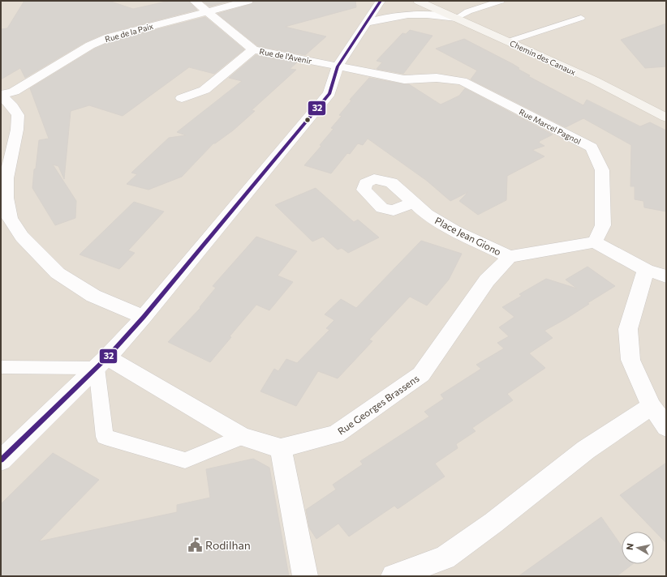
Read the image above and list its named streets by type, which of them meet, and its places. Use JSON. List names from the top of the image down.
{
  "streets": {
    "street": [
      "Rue de la Paix",
      "Rue de l'Avenir",
      "Chemin des Canaux",
      "Rue Marcel Pagnol",
      "Place Jean Giono",
      "Rue Georges Brassens"
    ]
  },
  "crossings": [
    ["Rue de la Paix", "Rue de l'Avenir"],
    ["Rue de l'Avenir", "Rue Marcel Pagnol"],
    ["Place Jean Giono", "Rue Georges Brassens"]
  ],
  "places": {
    "public building": ["Rodilhan"]
  },
  "lines": ["transit line 32"],
  "north": "left"
}
